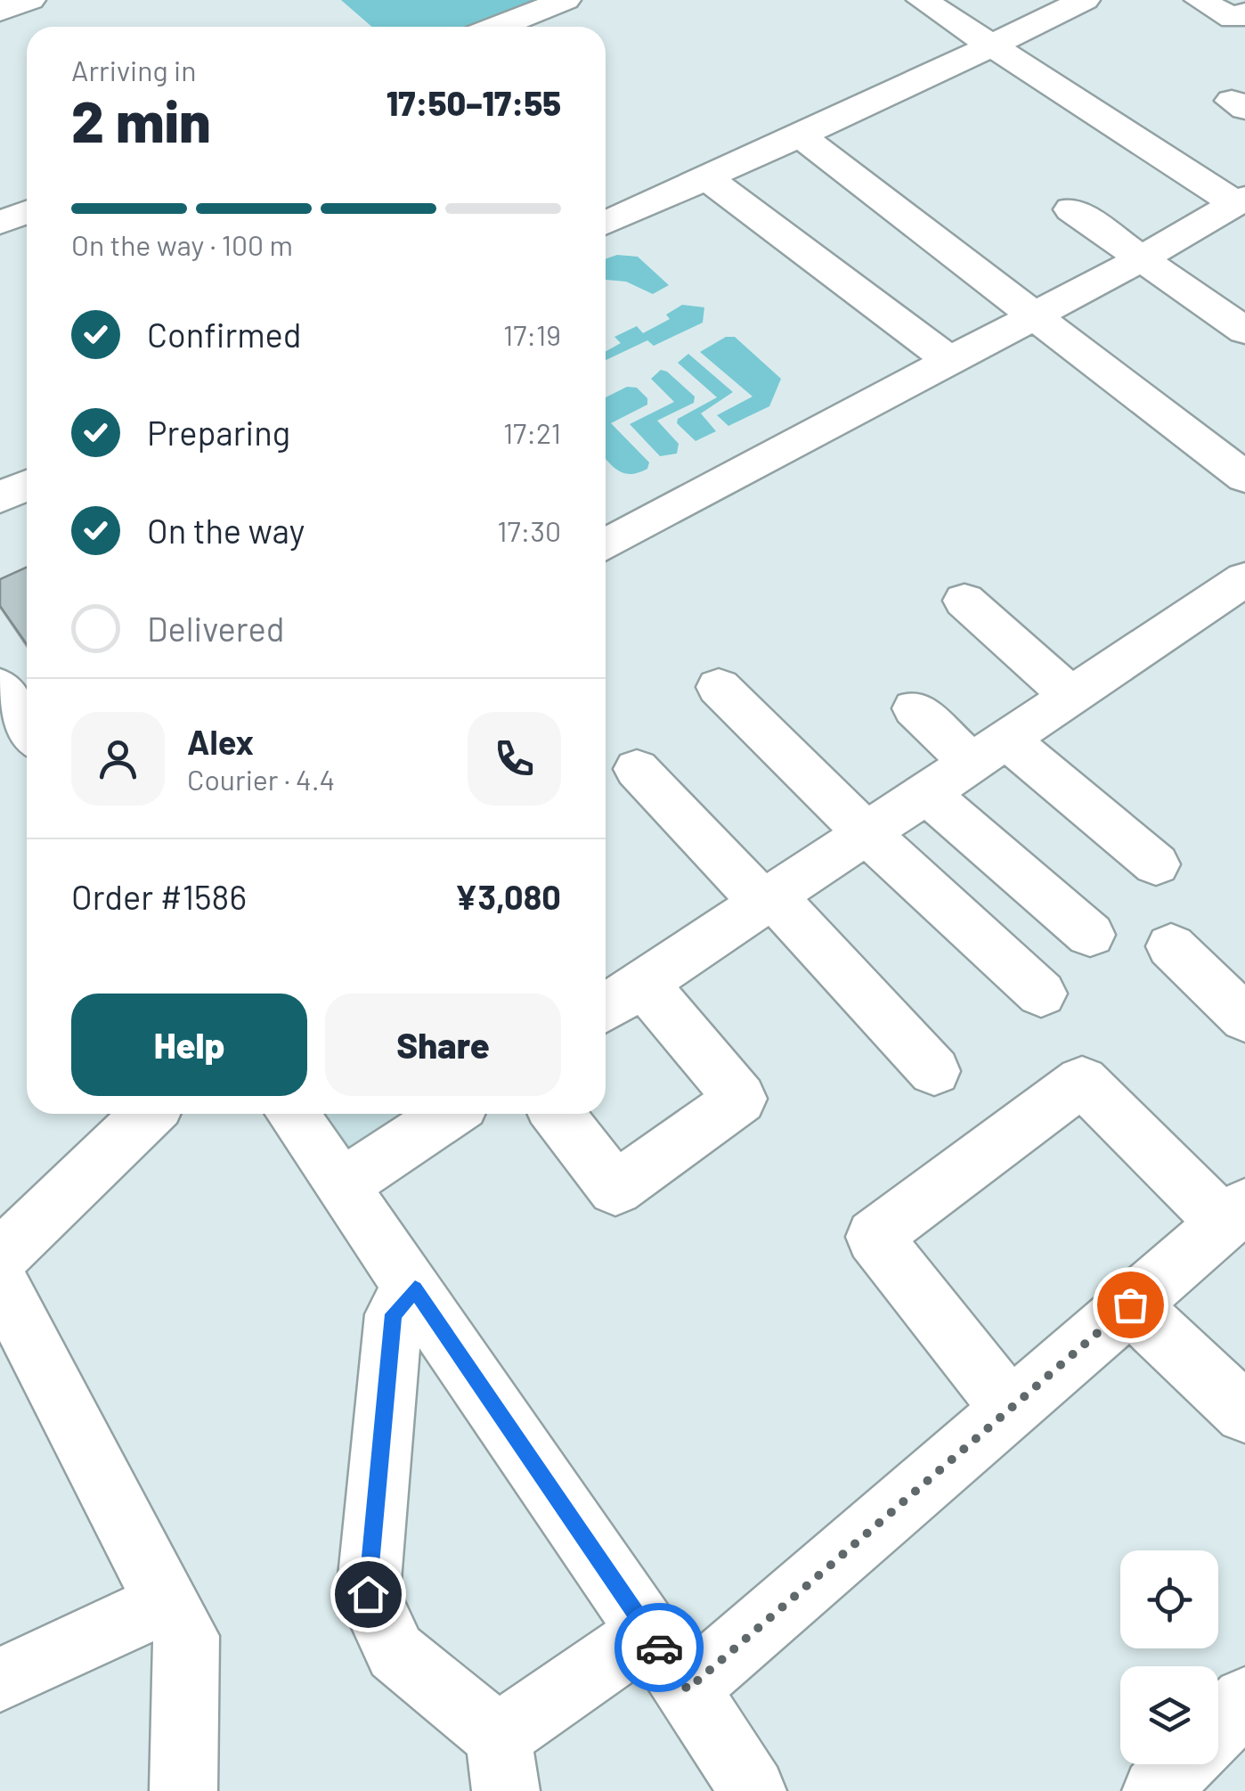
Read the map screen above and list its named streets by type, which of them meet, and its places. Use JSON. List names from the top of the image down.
{
  "page": {
    "heading": ["2 min", "Arriving in", "17:50–17:55"],
    "panel": [
      "Alex",
      "Courier · 4.4",
      "Order #1586",
      "¥3,080"
    ],
    "bar": "On the way · 100 m",
    "list": [
      ["Confirmed", "17:19"],
      ["Preparing", "17:21"],
      ["On the way", "17:30"],
      "Delivered"
    ],
    "buttons": ["Help", "Share"]
  }
}
